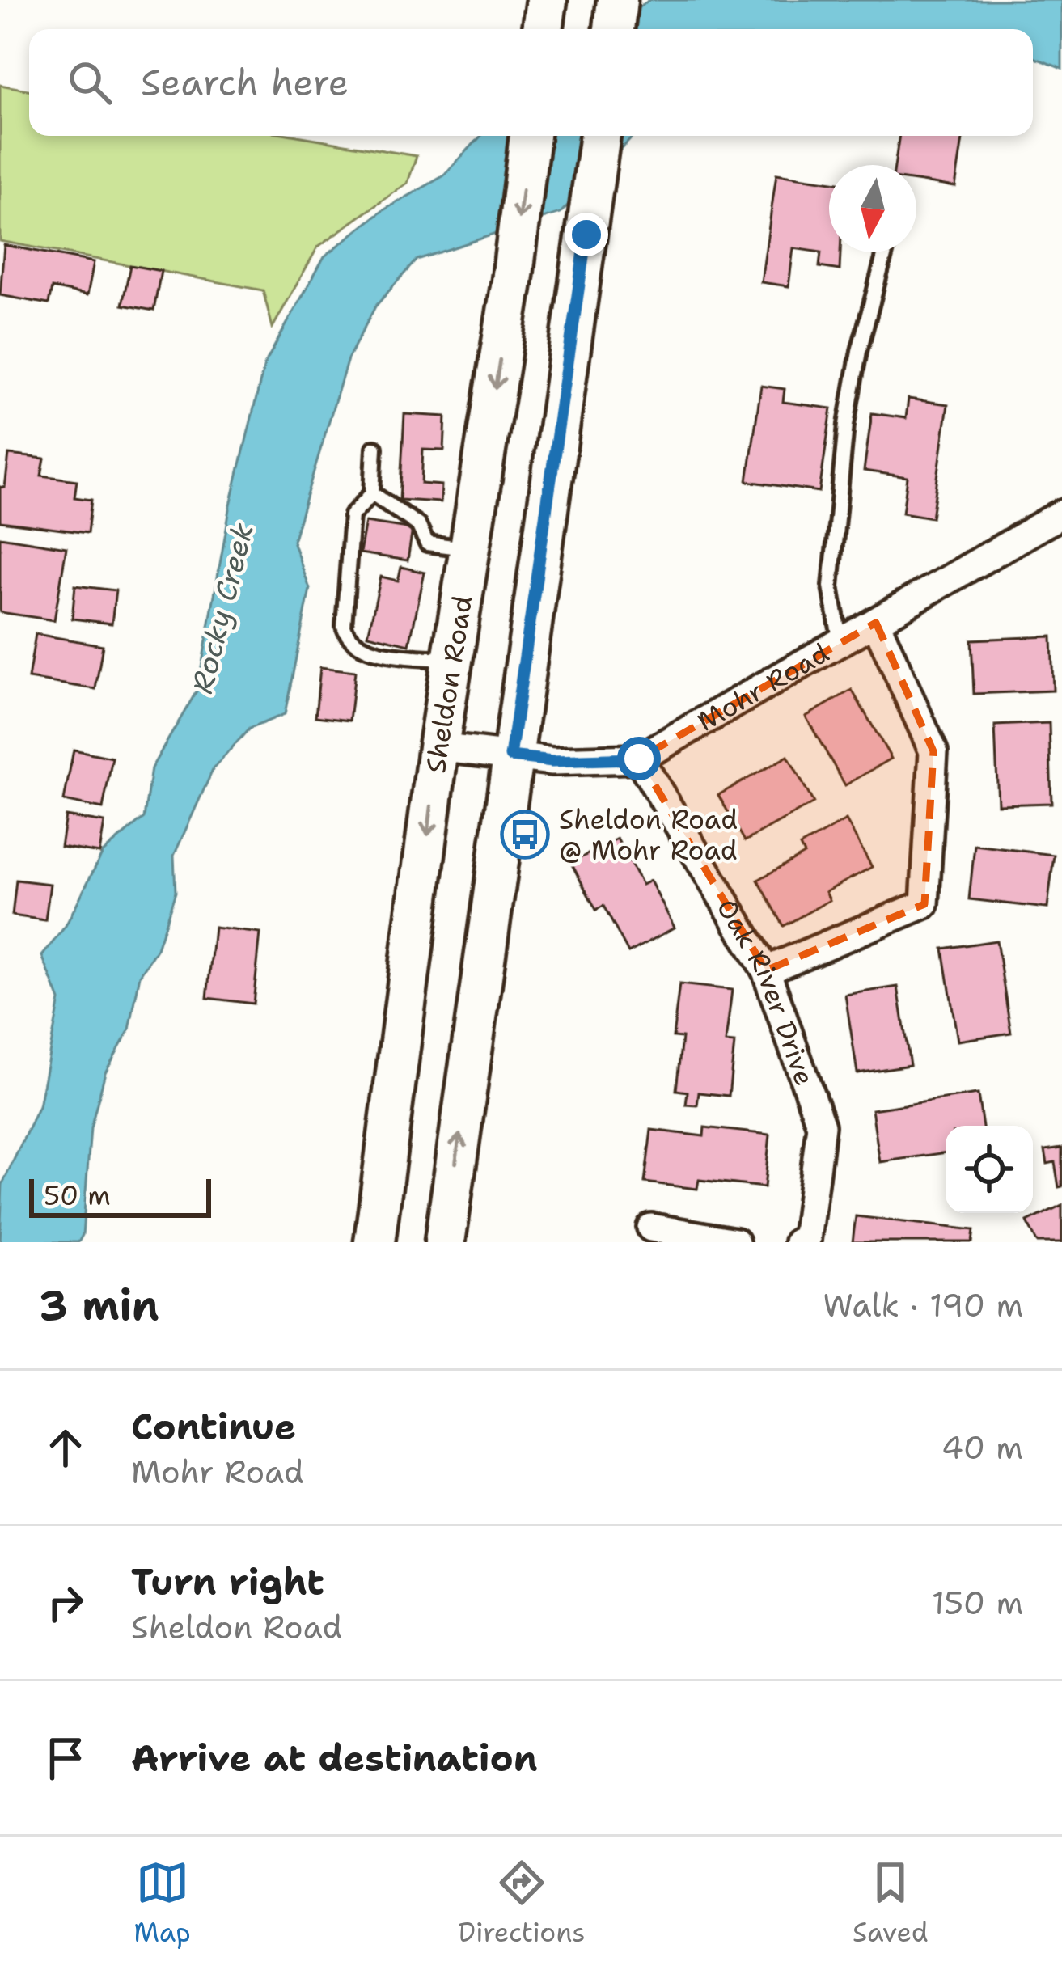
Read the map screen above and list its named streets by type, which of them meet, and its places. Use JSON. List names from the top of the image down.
{
  "streets": {
    "main road": ["Sheldon Road"],
    "street": ["Mohr Road", "Oak River Drive"]
  },
  "crossings": [
    ["Sheldon Road", "Mohr Road"],
    ["Mohr Road", "Oak River Drive"]
  ],
  "water": ["Rocky Creek"],
  "places": {
    "bus stop": ["Sheldon Road @ Mohr Road"]
  },
  "scale_bar": "50 m",
  "north": "bottom",
  "page": {
    "search": "Search here",
    "scale": "50 m",
    "heading": ["3 min", "Walk · 190 m"],
    "list": [
      ["Continue", "Mohr Road", "40 m"],
      ["Turn right", "Sheldon Road", "150 m"],
      "Arrive at destination"
    ],
    "nav": ["Map", "Directions", "Saved"]
  }
}
